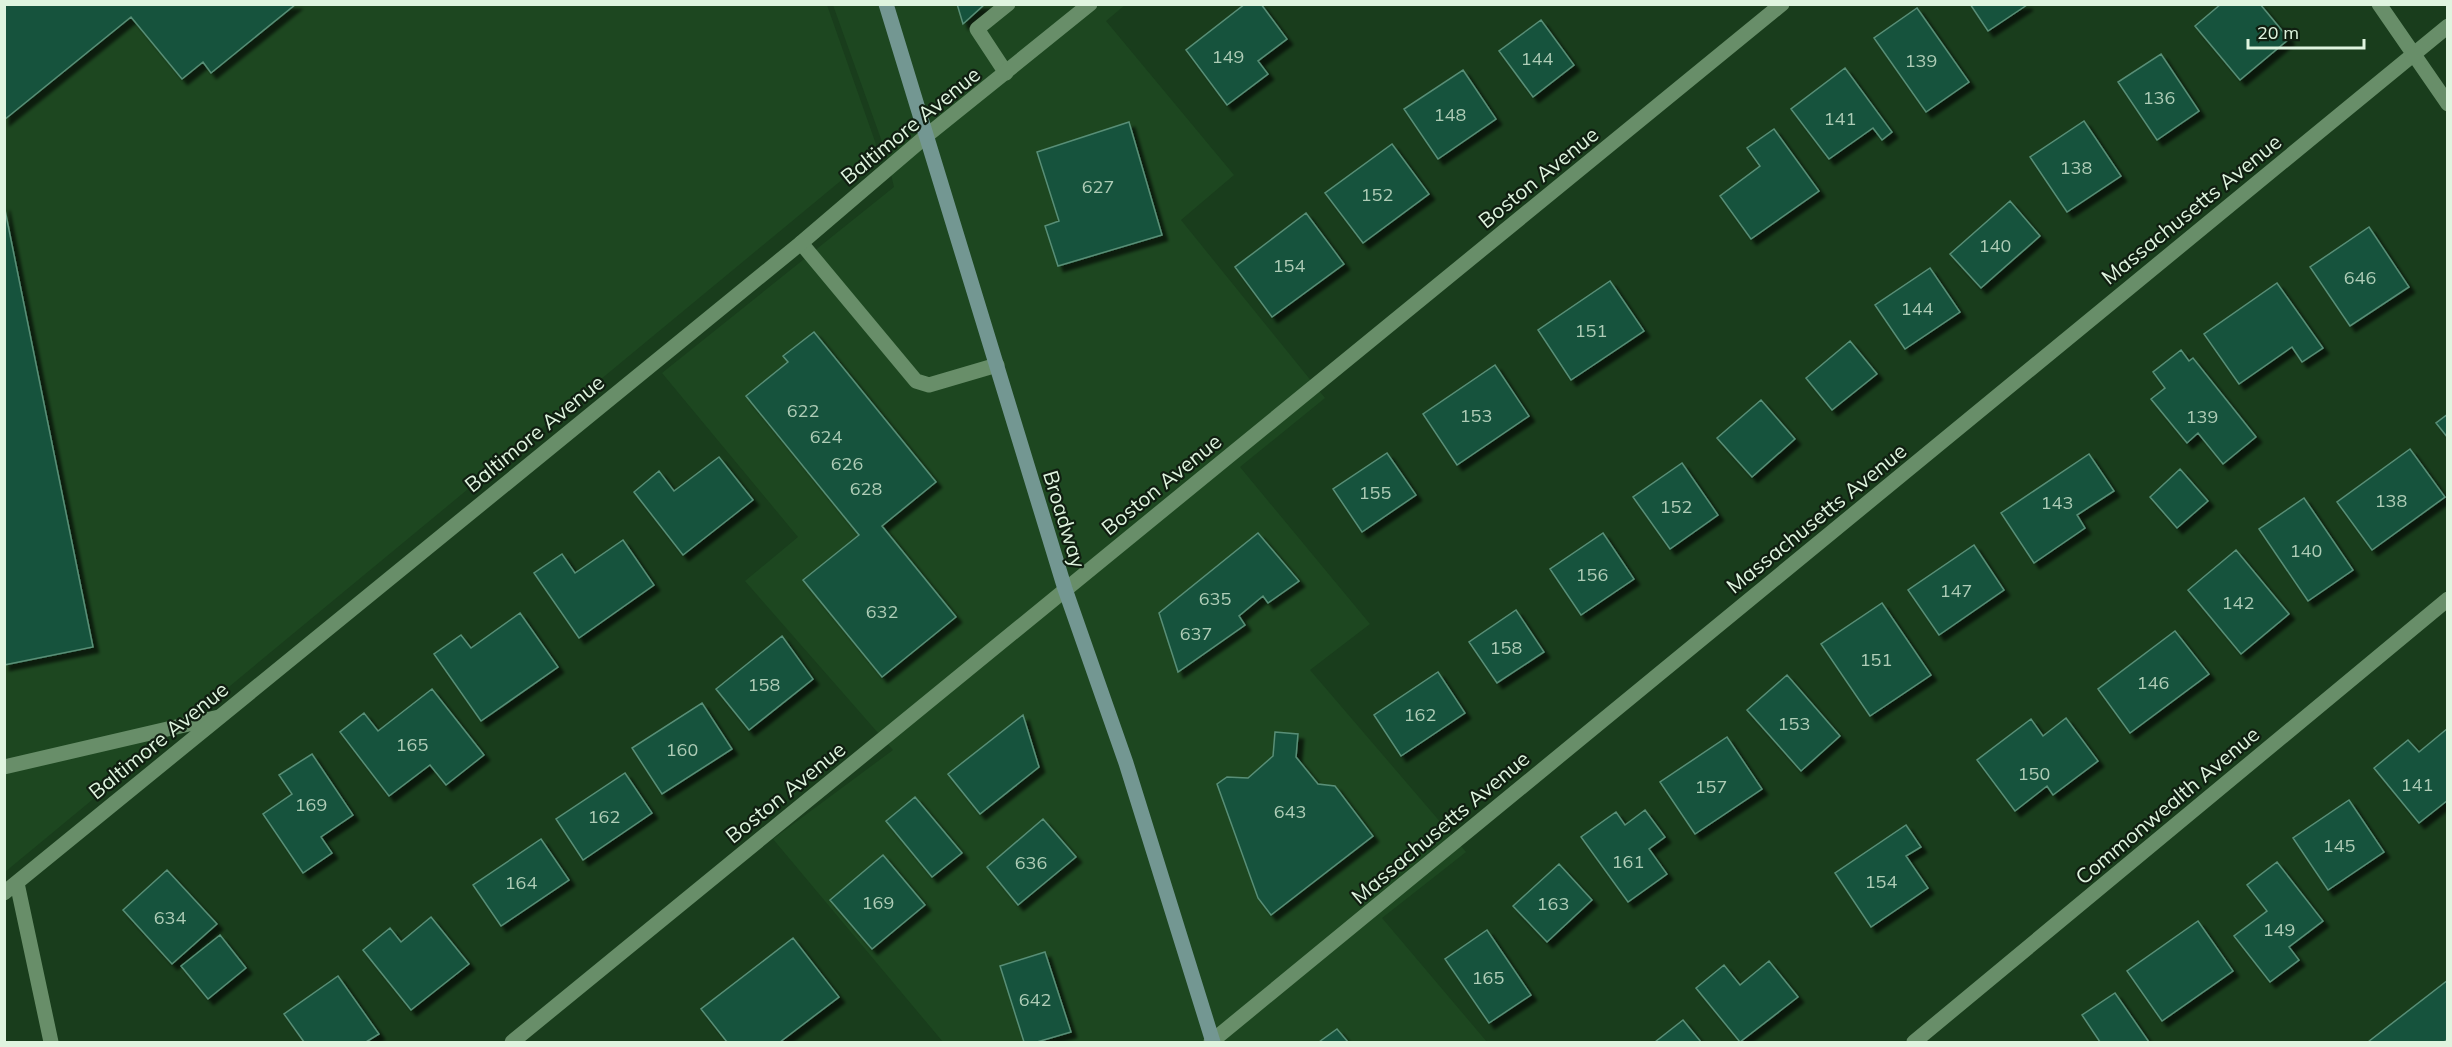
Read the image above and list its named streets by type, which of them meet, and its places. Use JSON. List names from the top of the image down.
{
  "streets": {
    "main road": ["Broadway"],
    "street": [
      "Baltimore Avenue",
      "Boston Avenue",
      "Massachusetts Avenue",
      "Commonwealth Avenue"
    ]
  },
  "crossings": [
    ["Baltimore Avenue", "Broadway"],
    ["Boston Avenue", "Broadway"],
    ["Massachusetts Avenue", "Broadway"]
  ],
  "house_numbers": [
    "149",
    "144",
    "139",
    "136",
    "148",
    "141",
    "138",
    "627",
    "152",
    "140",
    "154",
    "646",
    "144",
    "151",
    "622",
    "153",
    "139",
    "624",
    "626",
    "628",
    "155",
    "138",
    "143",
    "152",
    "140",
    "156",
    "147",
    "635",
    "142",
    "632",
    "637",
    "158",
    "151",
    "146",
    "158",
    "162",
    "153",
    "165",
    "160",
    "150",
    "141",
    "157",
    "169",
    "643",
    "162",
    "145",
    "161",
    "636",
    "154",
    "164",
    "169",
    "163",
    "634",
    "149",
    "165",
    "642"
  ],
  "scale_bar": "20 m"
}
